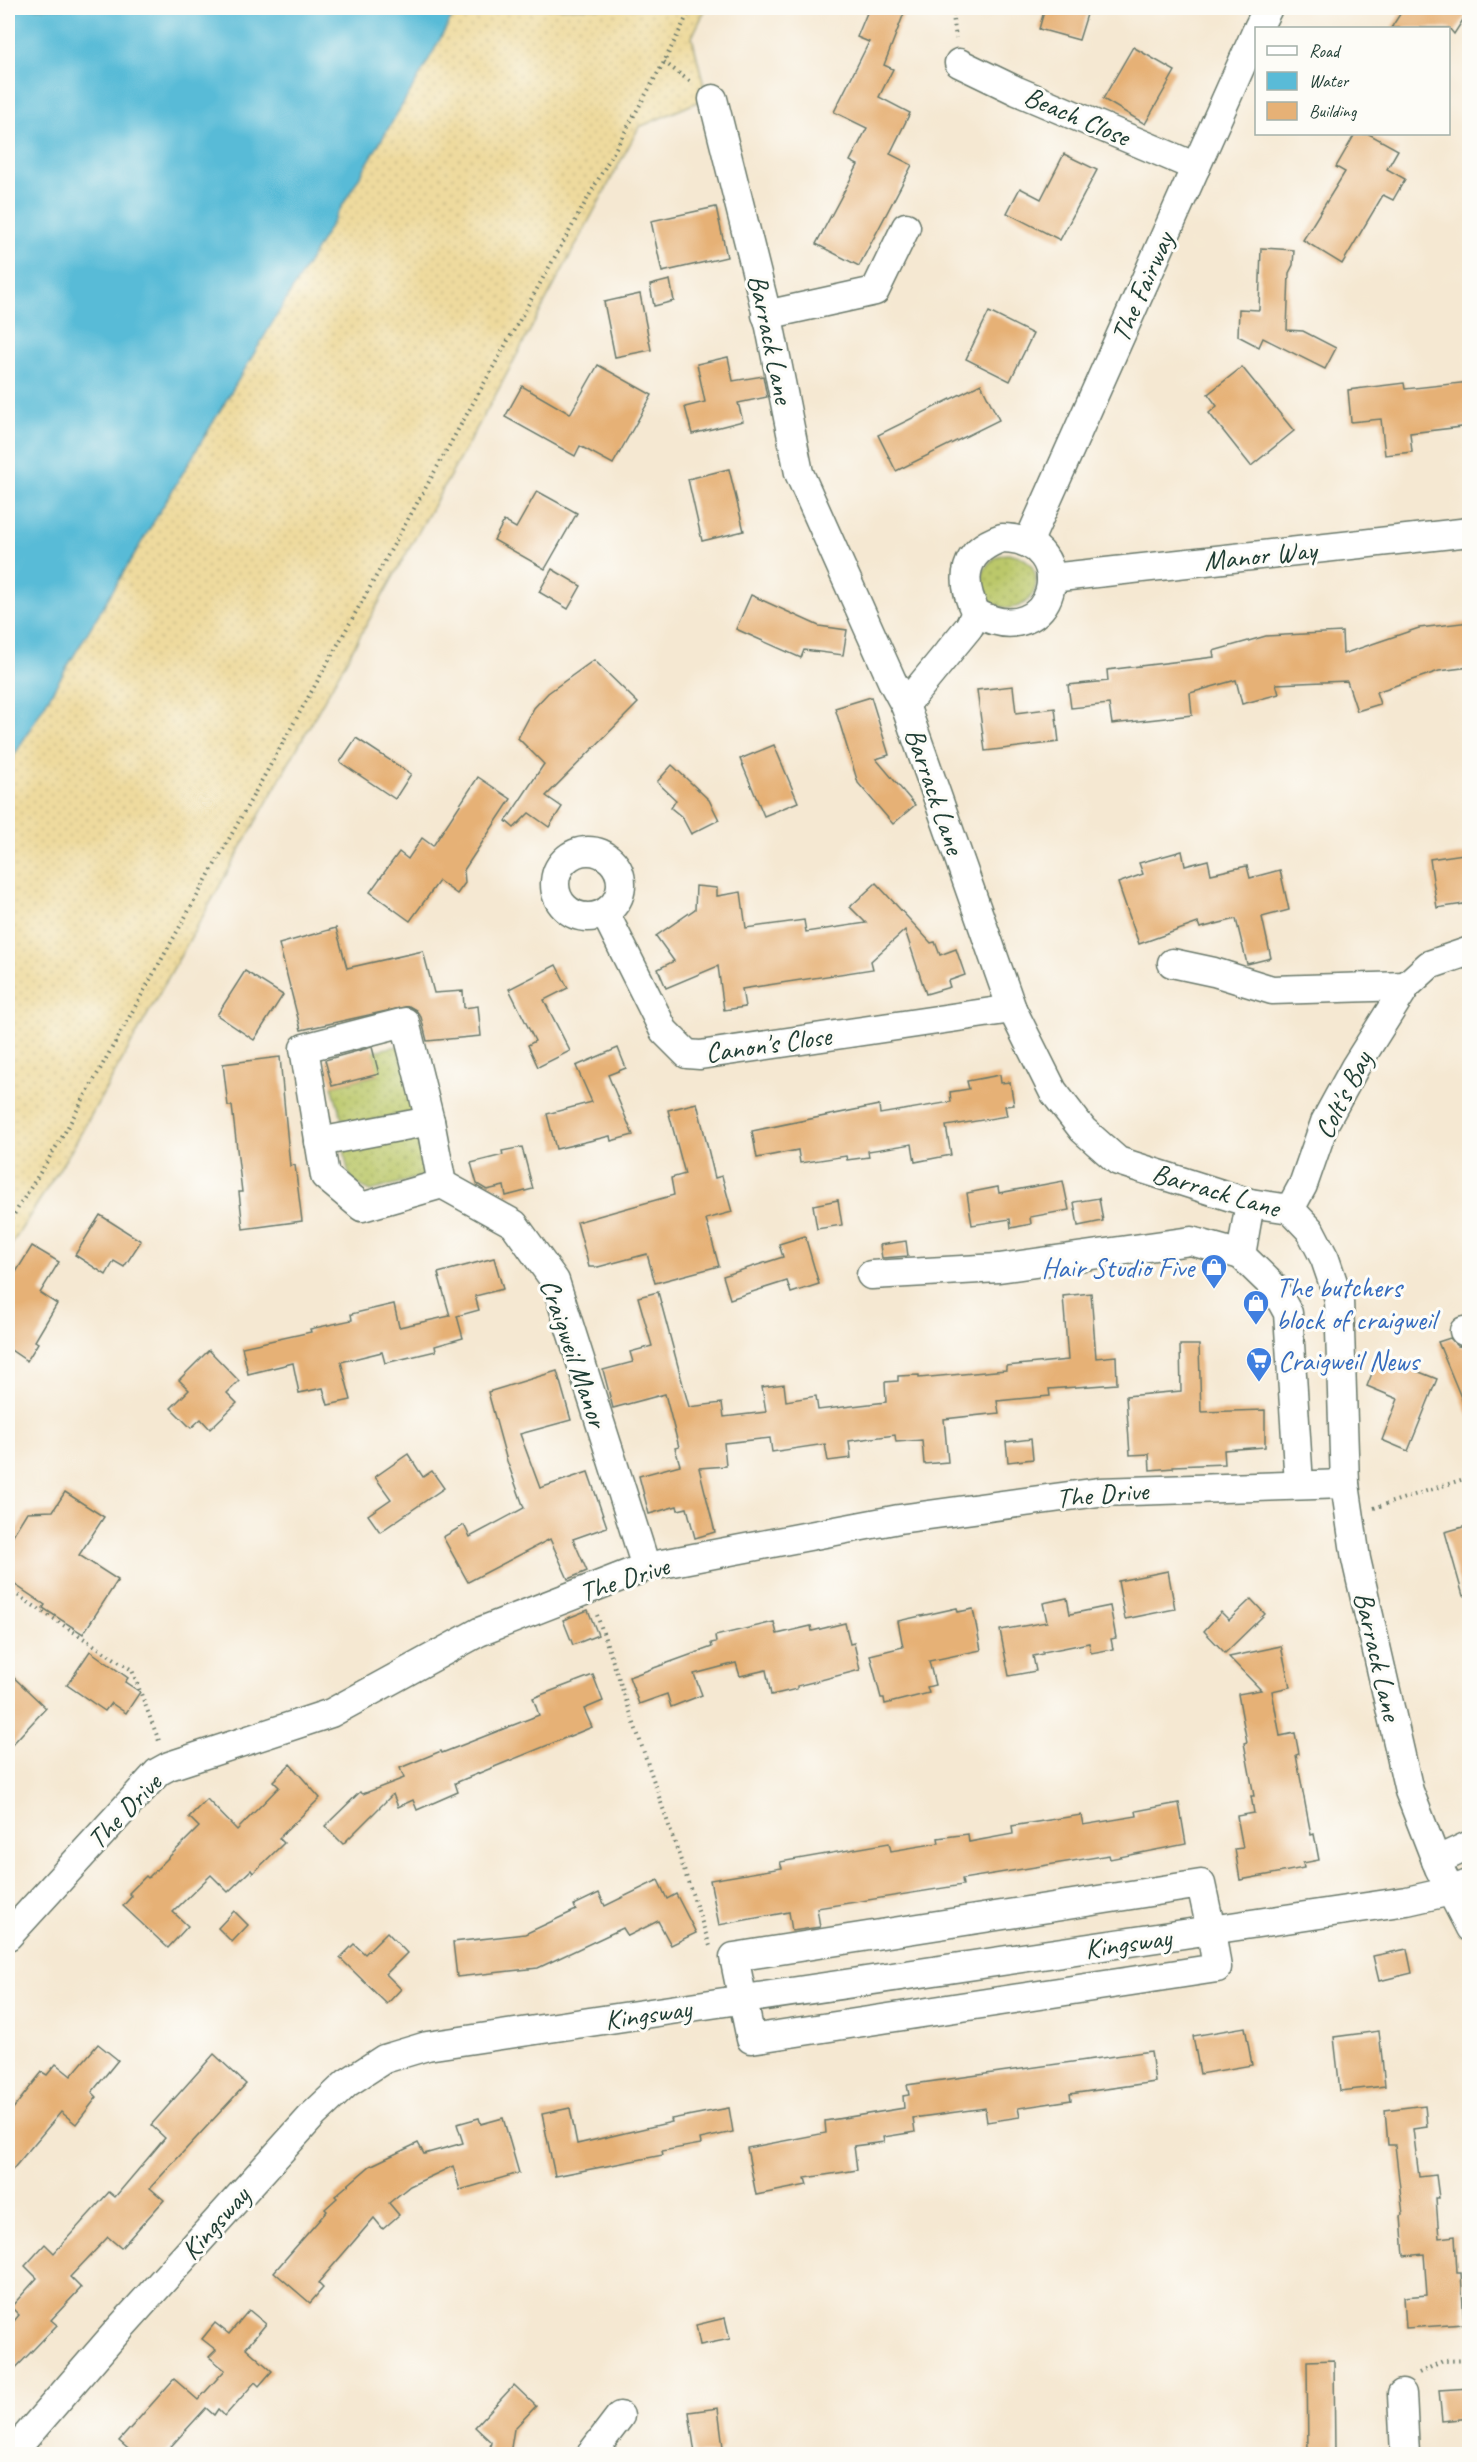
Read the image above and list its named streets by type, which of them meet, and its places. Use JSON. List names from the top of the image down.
{
  "streets": {
    "street": [
      "Beach Close",
      "The Fairway",
      "Barrack Lane",
      "Manor Way",
      "Canon's Close",
      "Colt's Bay",
      "Craigweil Manor",
      "The Drive",
      "Kingsway"
    ]
  },
  "crossings": [
    ["Beach Close", "The Fairway"],
    ["The Fairway", "Barrack Lane"],
    ["The Fairway", "Manor Way"],
    ["Barrack Lane", "Manor Way"],
    ["Barrack Lane", "Canon's Close"],
    ["Barrack Lane", "Colt's Bay"],
    ["Barrack Lane", "The Drive"],
    ["Barrack Lane", "Kingsway"],
    ["Craigweil Manor", "The Drive"]
  ],
  "places": {
    "shop": ["Hair Studio Five", "The butchers block of craigweil"],
    "supermarket": ["Craigweil News"]
  },
  "legend": ["Road", "Water", "Building"]
}
